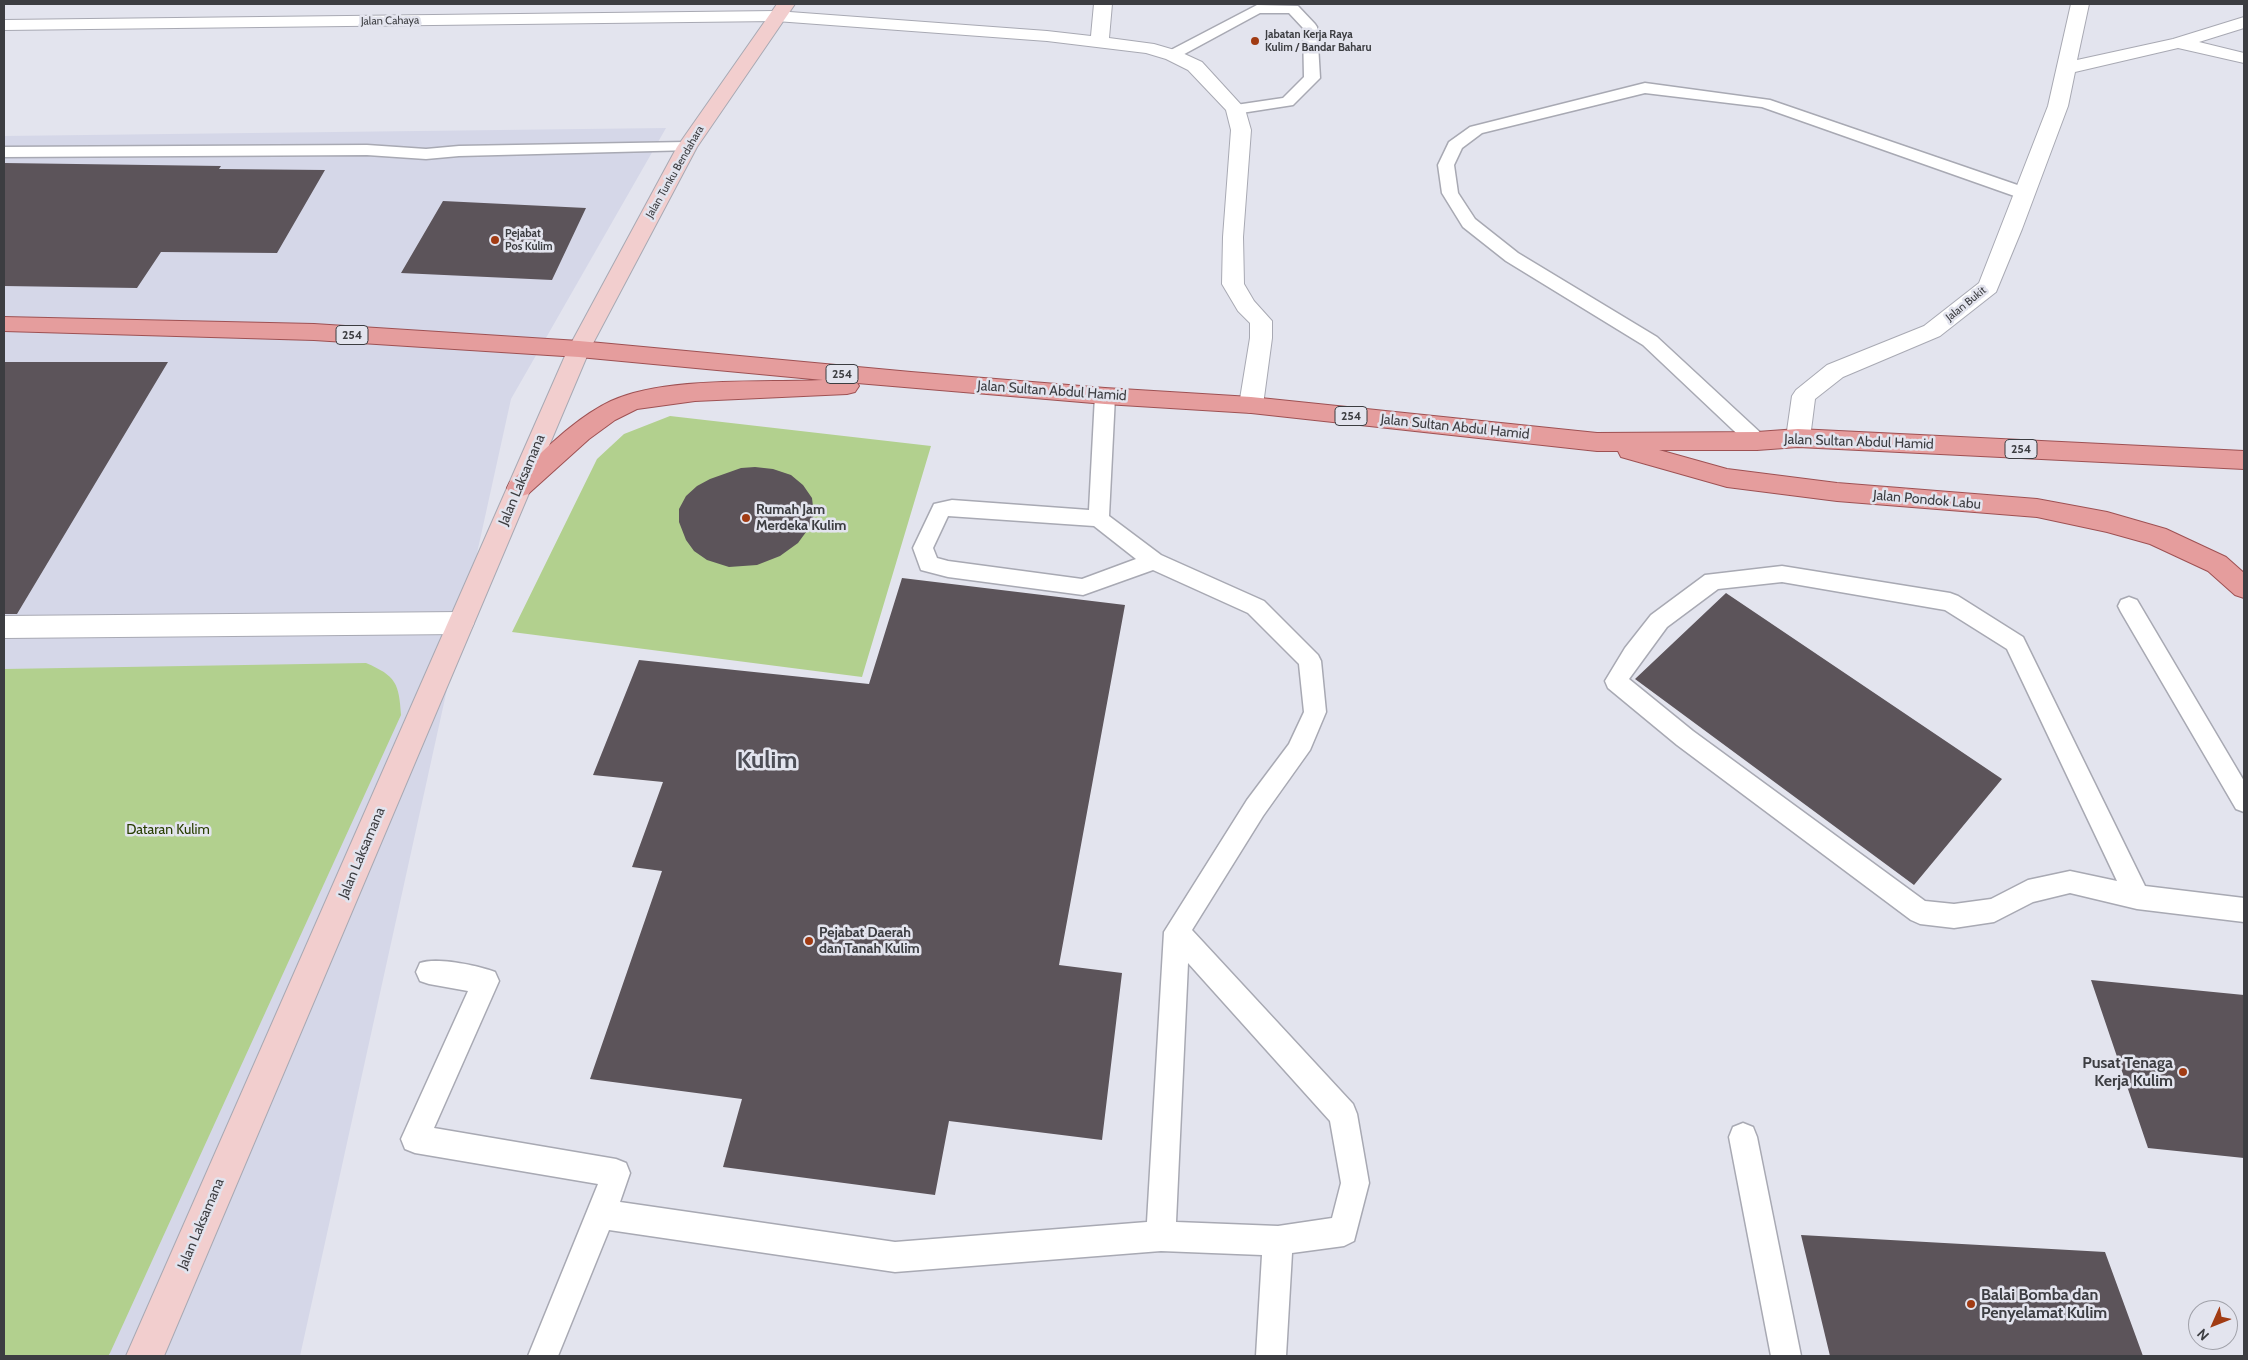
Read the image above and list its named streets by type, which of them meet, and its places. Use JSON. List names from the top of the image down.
{
  "streets": {
    "main road": ["254", "Jalan Sultan Abdul Hamid", "Jalan Pondok Labu"],
    "street": [
      "Jalan Cahaya",
      "Jalan Tunku Bendahara",
      "Jalan Bukit",
      "Jalan Laksamana"
    ]
  },
  "crossings": [
    ["Jalan Cahaya", "Jalan Tunku Bendahara"],
    ["Jalan Tunku Bendahara", "254"],
    ["Jalan Tunku Bendahara", "Jalan Sultan Abdul Hamid"],
    ["Jalan Tunku Bendahara", "Jalan Laksamana"],
    ["Jalan Bukit", "Jalan Sultan Abdul Hamid"],
    ["254", "Jalan Sultan Abdul Hamid"],
    ["254", "Jalan Laksamana"],
    ["Jalan Sultan Abdul Hamid", "Jalan Laksamana"],
    ["Jalan Sultan Abdul Hamid", "Jalan Pondok Labu"]
  ],
  "districts": ["Kulim"],
  "parks": ["Dataran Kulim"],
  "places": [
    "Jabatan Kerja Raya Kulim / Bandar Baharu",
    "Pejabat Pos Kulim",
    "Rumah Jam Merdeka Kulim",
    "Pejabat Daerah dan Tanah Kulim",
    "Pusat Tenaga Kerja Kulim",
    "Balai Bomba dan Penyelamat Kulim"
  ],
  "north": "bottom left"
}
